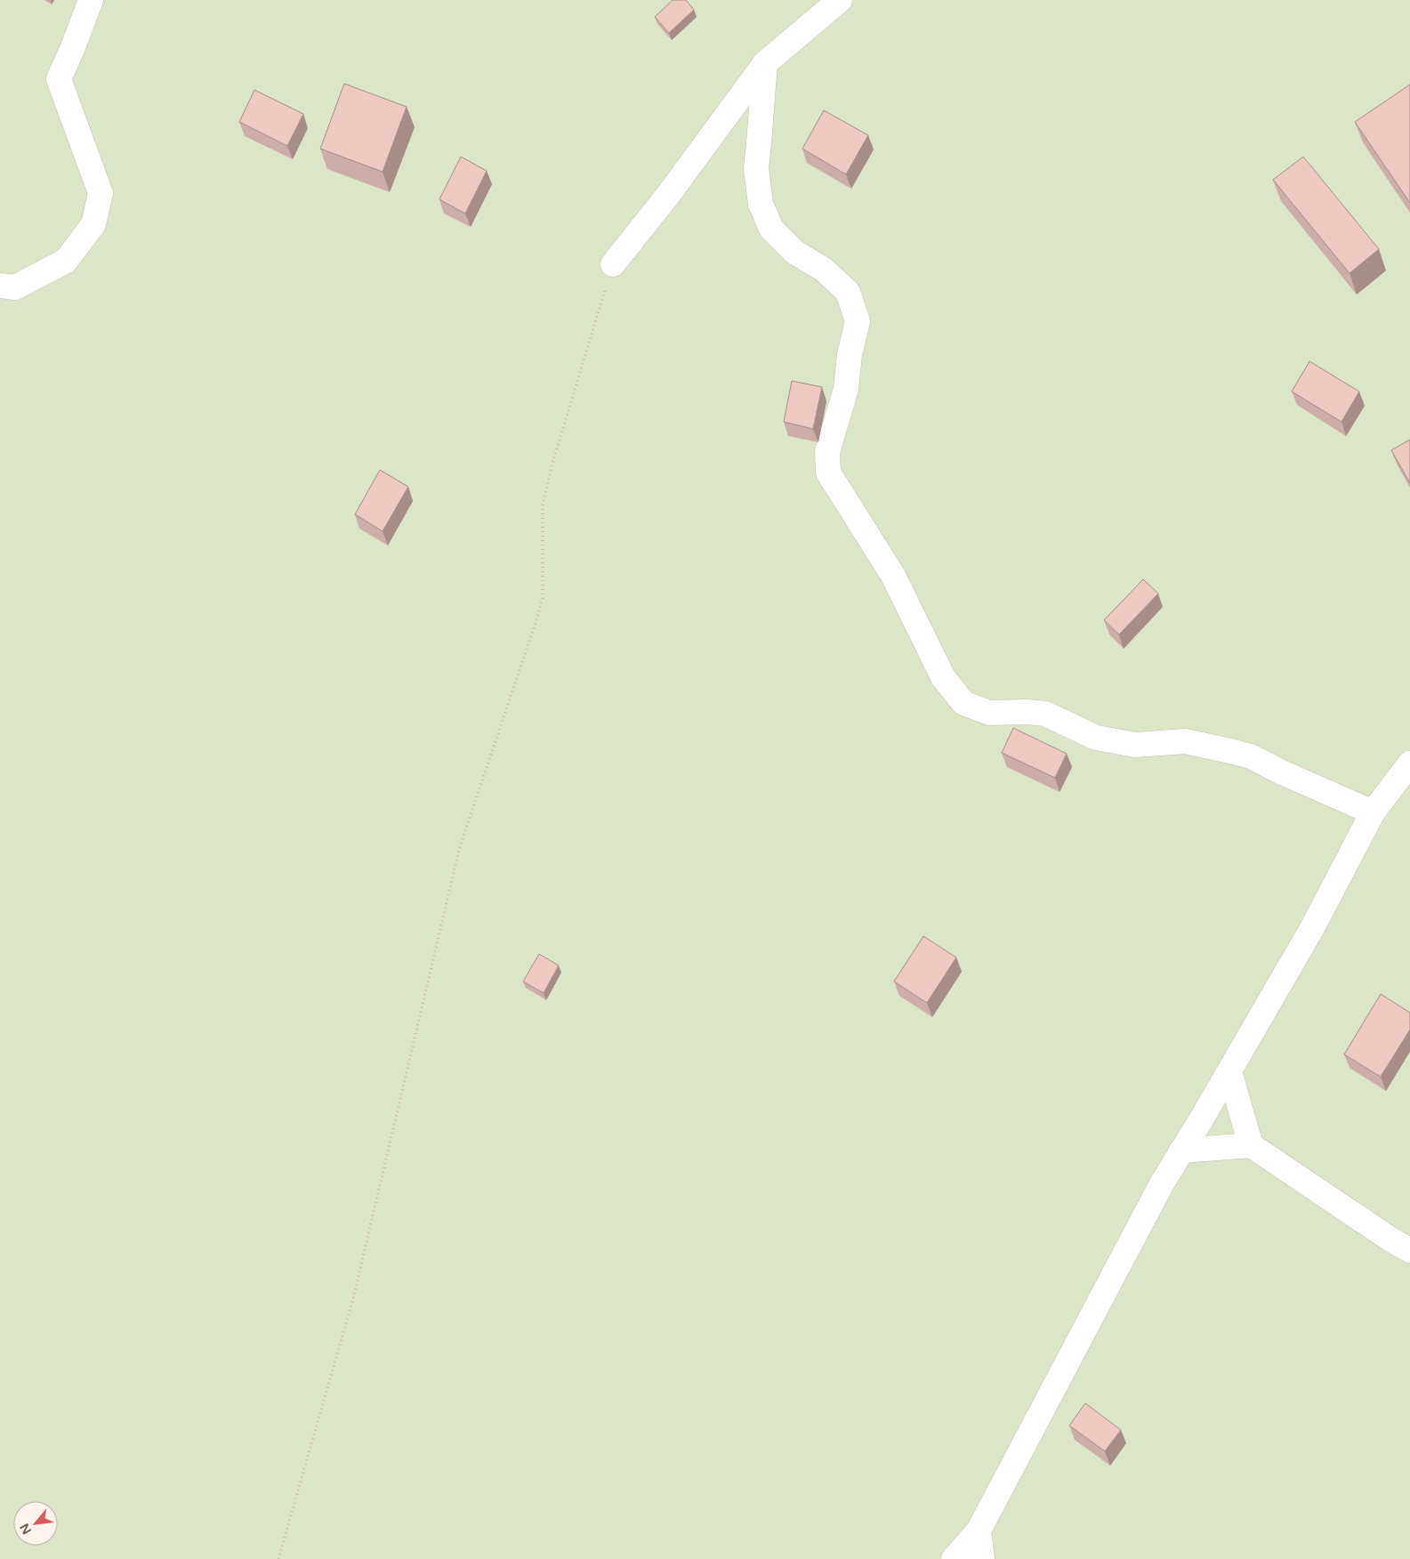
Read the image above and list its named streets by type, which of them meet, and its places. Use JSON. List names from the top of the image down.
{
  "north": "bottom left"
}
